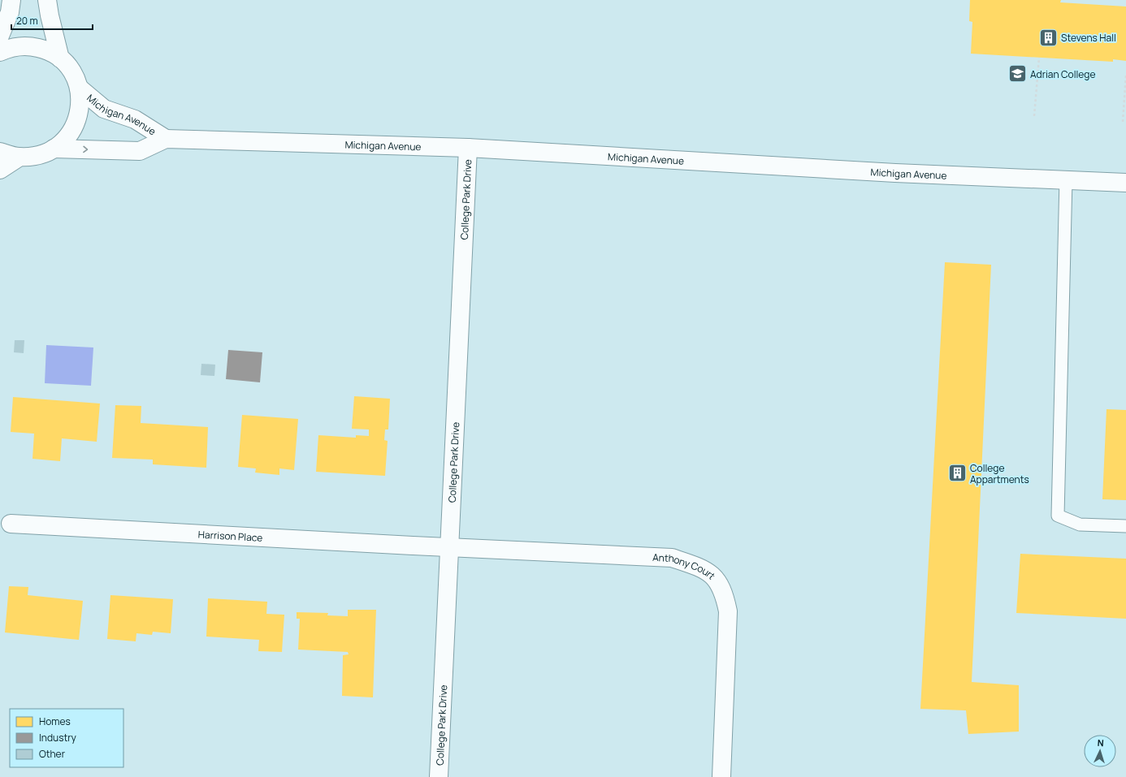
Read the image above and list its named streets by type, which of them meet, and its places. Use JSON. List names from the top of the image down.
{
  "streets": {
    "street": [
      "Michigan Avenue",
      "College Park Drive",
      "Harrison Place",
      "Anthony Court"
    ]
  },
  "crossings": [
    ["Michigan Avenue", "College Park Drive"],
    ["College Park Drive", "Harrison Place"],
    ["College Park Drive", "Anthony Court"],
    ["Harrison Place", "Anthony Court"]
  ],
  "places": {
    "building": ["Stevens Hall", "College Appartments"],
    "school or university": ["Adrian College"]
  },
  "legend": ["Homes", "Industry", "Other"],
  "scale_bar": "20 m",
  "north": "top"
}
